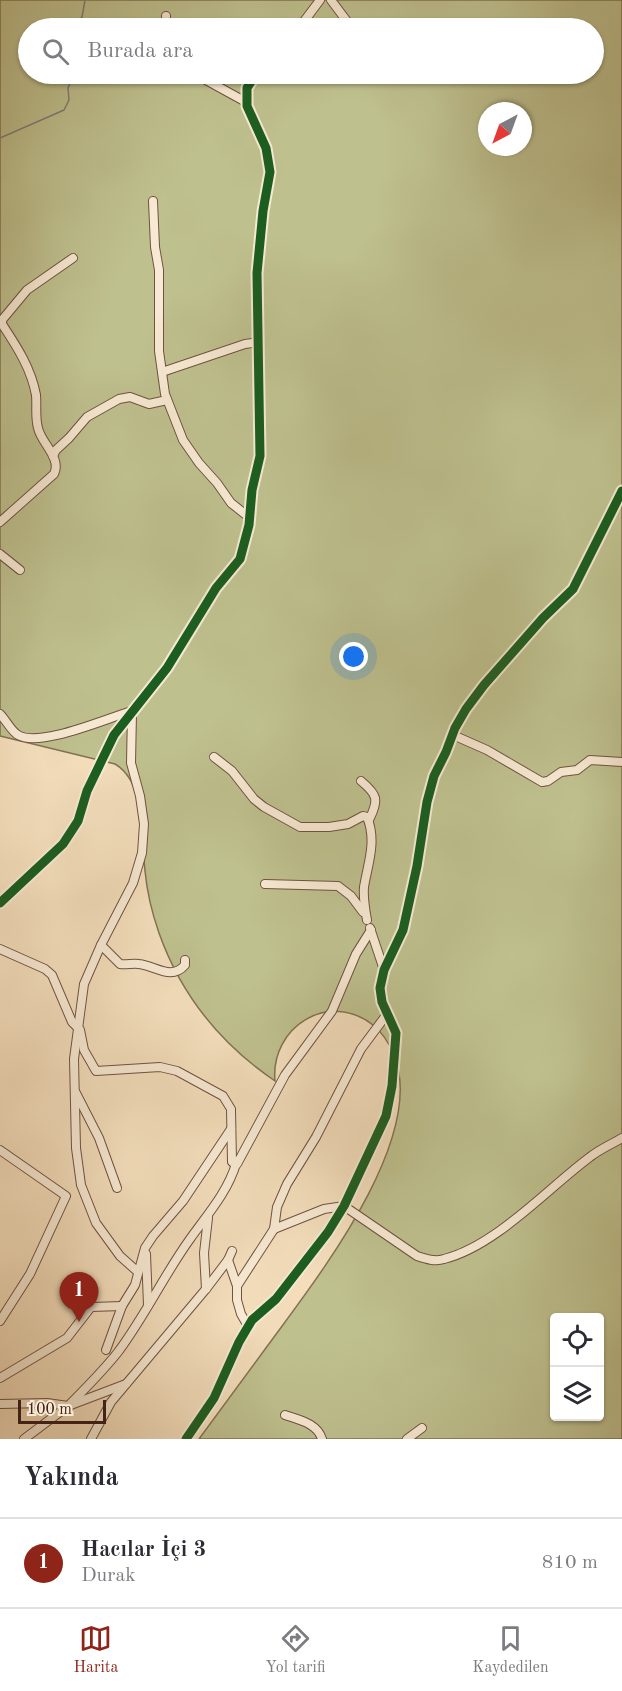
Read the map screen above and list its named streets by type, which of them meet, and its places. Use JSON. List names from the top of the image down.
{
  "scale_bar": "100 m",
  "north": "bottom left",
  "page": {
    "search": "Burada ara",
    "pins": "1",
    "scale": "100 m",
    "heading": "Yakında",
    "list": [
      {
        "mark": "1",
        "name": "Hacılar İçi 3",
        "note": "Durak",
        "value": "810 m"
      }
    ],
    "nav": ["Harita", "Yol tarifi", "Kaydedilen"]
  }
}
